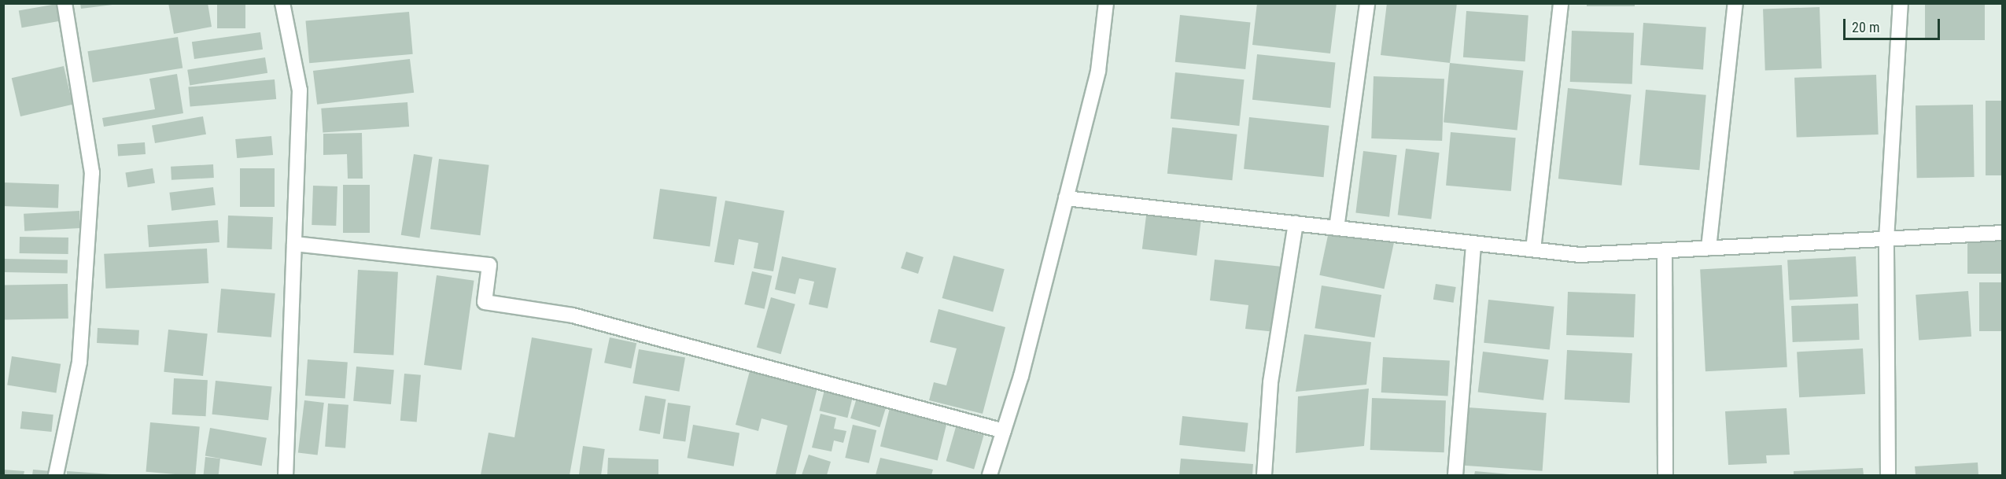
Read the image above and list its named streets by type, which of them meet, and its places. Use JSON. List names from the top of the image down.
{
  "scale_bar": "20 m"
}
